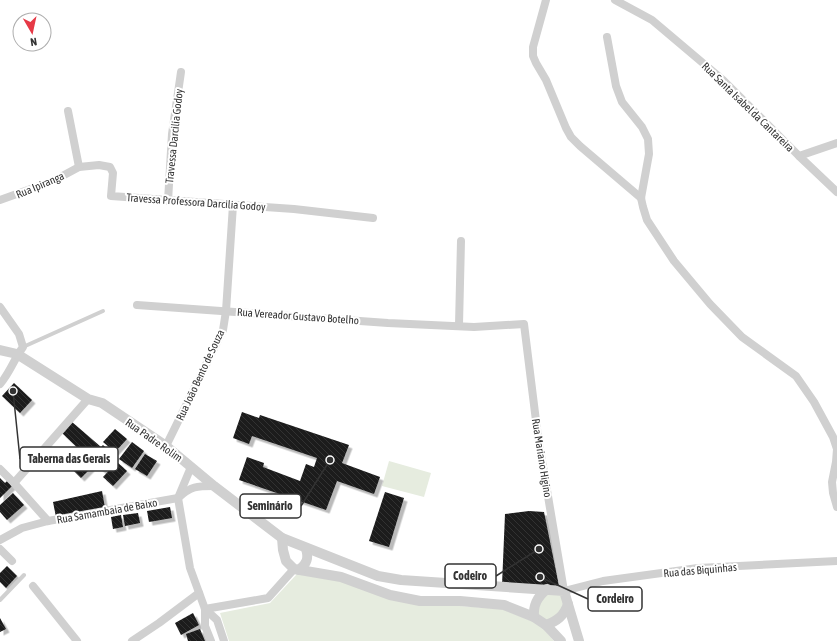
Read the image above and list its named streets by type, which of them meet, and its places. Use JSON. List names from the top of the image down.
{
  "streets": {
    "street": [
      "Rua Santa Isabel da Cantareira",
      "Travessa Darcilia Godoy",
      "Rua Ipiranga",
      "Travessa Professora Darcilia Godoy",
      "Rua Vereador Gustavo Botelho",
      "Rua João Bento de Souza",
      "Rua Padre Rolim",
      "Rua Mariano Higino",
      "Rua Samambaia de Baixo",
      "Rua das Biquinhas"
    ]
  },
  "crossings": [
    ["Travessa Darcilia Godoy", "Travessa Professora Darcilia Godoy"],
    ["Rua Ipiranga", "Travessa Professora Darcilia Godoy"],
    ["Travessa Professora Darcilia Godoy", "Rua João Bento de Souza"],
    ["Rua Vereador Gustavo Botelho", "Rua João Bento de Souza"],
    ["Rua Vereador Gustavo Botelho", "Rua Mariano Higino"],
    ["Rua João Bento de Souza", "Rua Padre Rolim"],
    ["Rua Padre Rolim", "Rua Mariano Higino"],
    ["Rua Padre Rolim", "Rua Samambaia de Baixo"],
    ["Rua Padre Rolim", "Rua das Biquinhas"],
    ["Rua Mariano Higino", "Rua das Biquinhas"]
  ],
  "places": [
    "Taberna das Gerais",
    "Seminário",
    "Codeiro",
    "Cordeiro"
  ],
  "north": "bottom"
}
